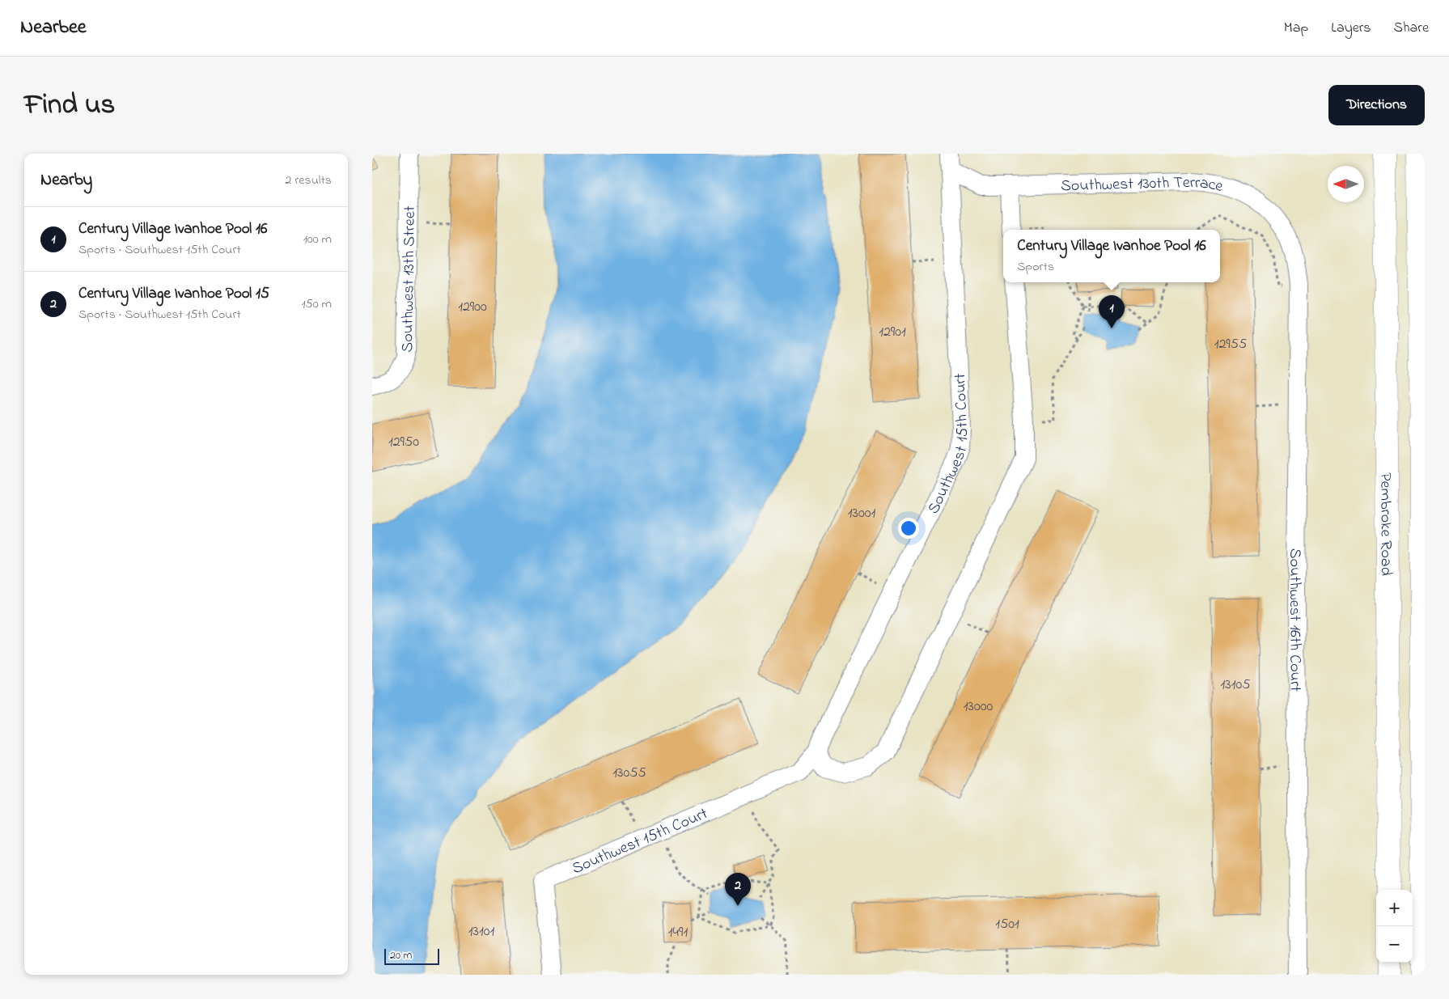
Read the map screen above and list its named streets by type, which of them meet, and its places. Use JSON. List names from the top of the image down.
{
  "streets": {
    "main road": ["Pembroke Road"],
    "street": [
      "Southwest 130th Terrace",
      "Southwest 13th Street",
      "Southwest 15th Court",
      "Southwest 16th Court"
    ]
  },
  "crossings": [
    ["Southwest 130th Terrace", "Southwest 15th Court"],
    ["Southwest 130th Terrace", "Southwest 16th Court"]
  ],
  "house_numbers": [
    "12900",
    "12901",
    "12955",
    "12950",
    "13001",
    "13105",
    "13000",
    "13055",
    "1501",
    "13101",
    "1491"
  ],
  "scale_bar": "20 m",
  "north": "left",
  "page": {
    "header": "Nearbee",
    "nav": ["Map", "Layers", "Share"],
    "title": "Find us",
    "buttons": "Directions",
    "heading": ["Nearby", "2 results"],
    "list": [
      {
        "mark": "1",
        "name": "Century Village Ivanhoe Pool 16",
        "note": "Sports · Southwest 15th Court",
        "value": "100 m"
      },
      {
        "mark": "2",
        "name": "Century Village Ivanhoe Pool 15",
        "note": "Sports · Southwest 15th Court",
        "value": "150 m"
      }
    ],
    "popup": ["Century Village Ivanhoe Pool 16", "Sports"],
    "pins": ["1", "2"],
    "map_buttons": ["+", "−"],
    "scale": "20 m"
  }
}
